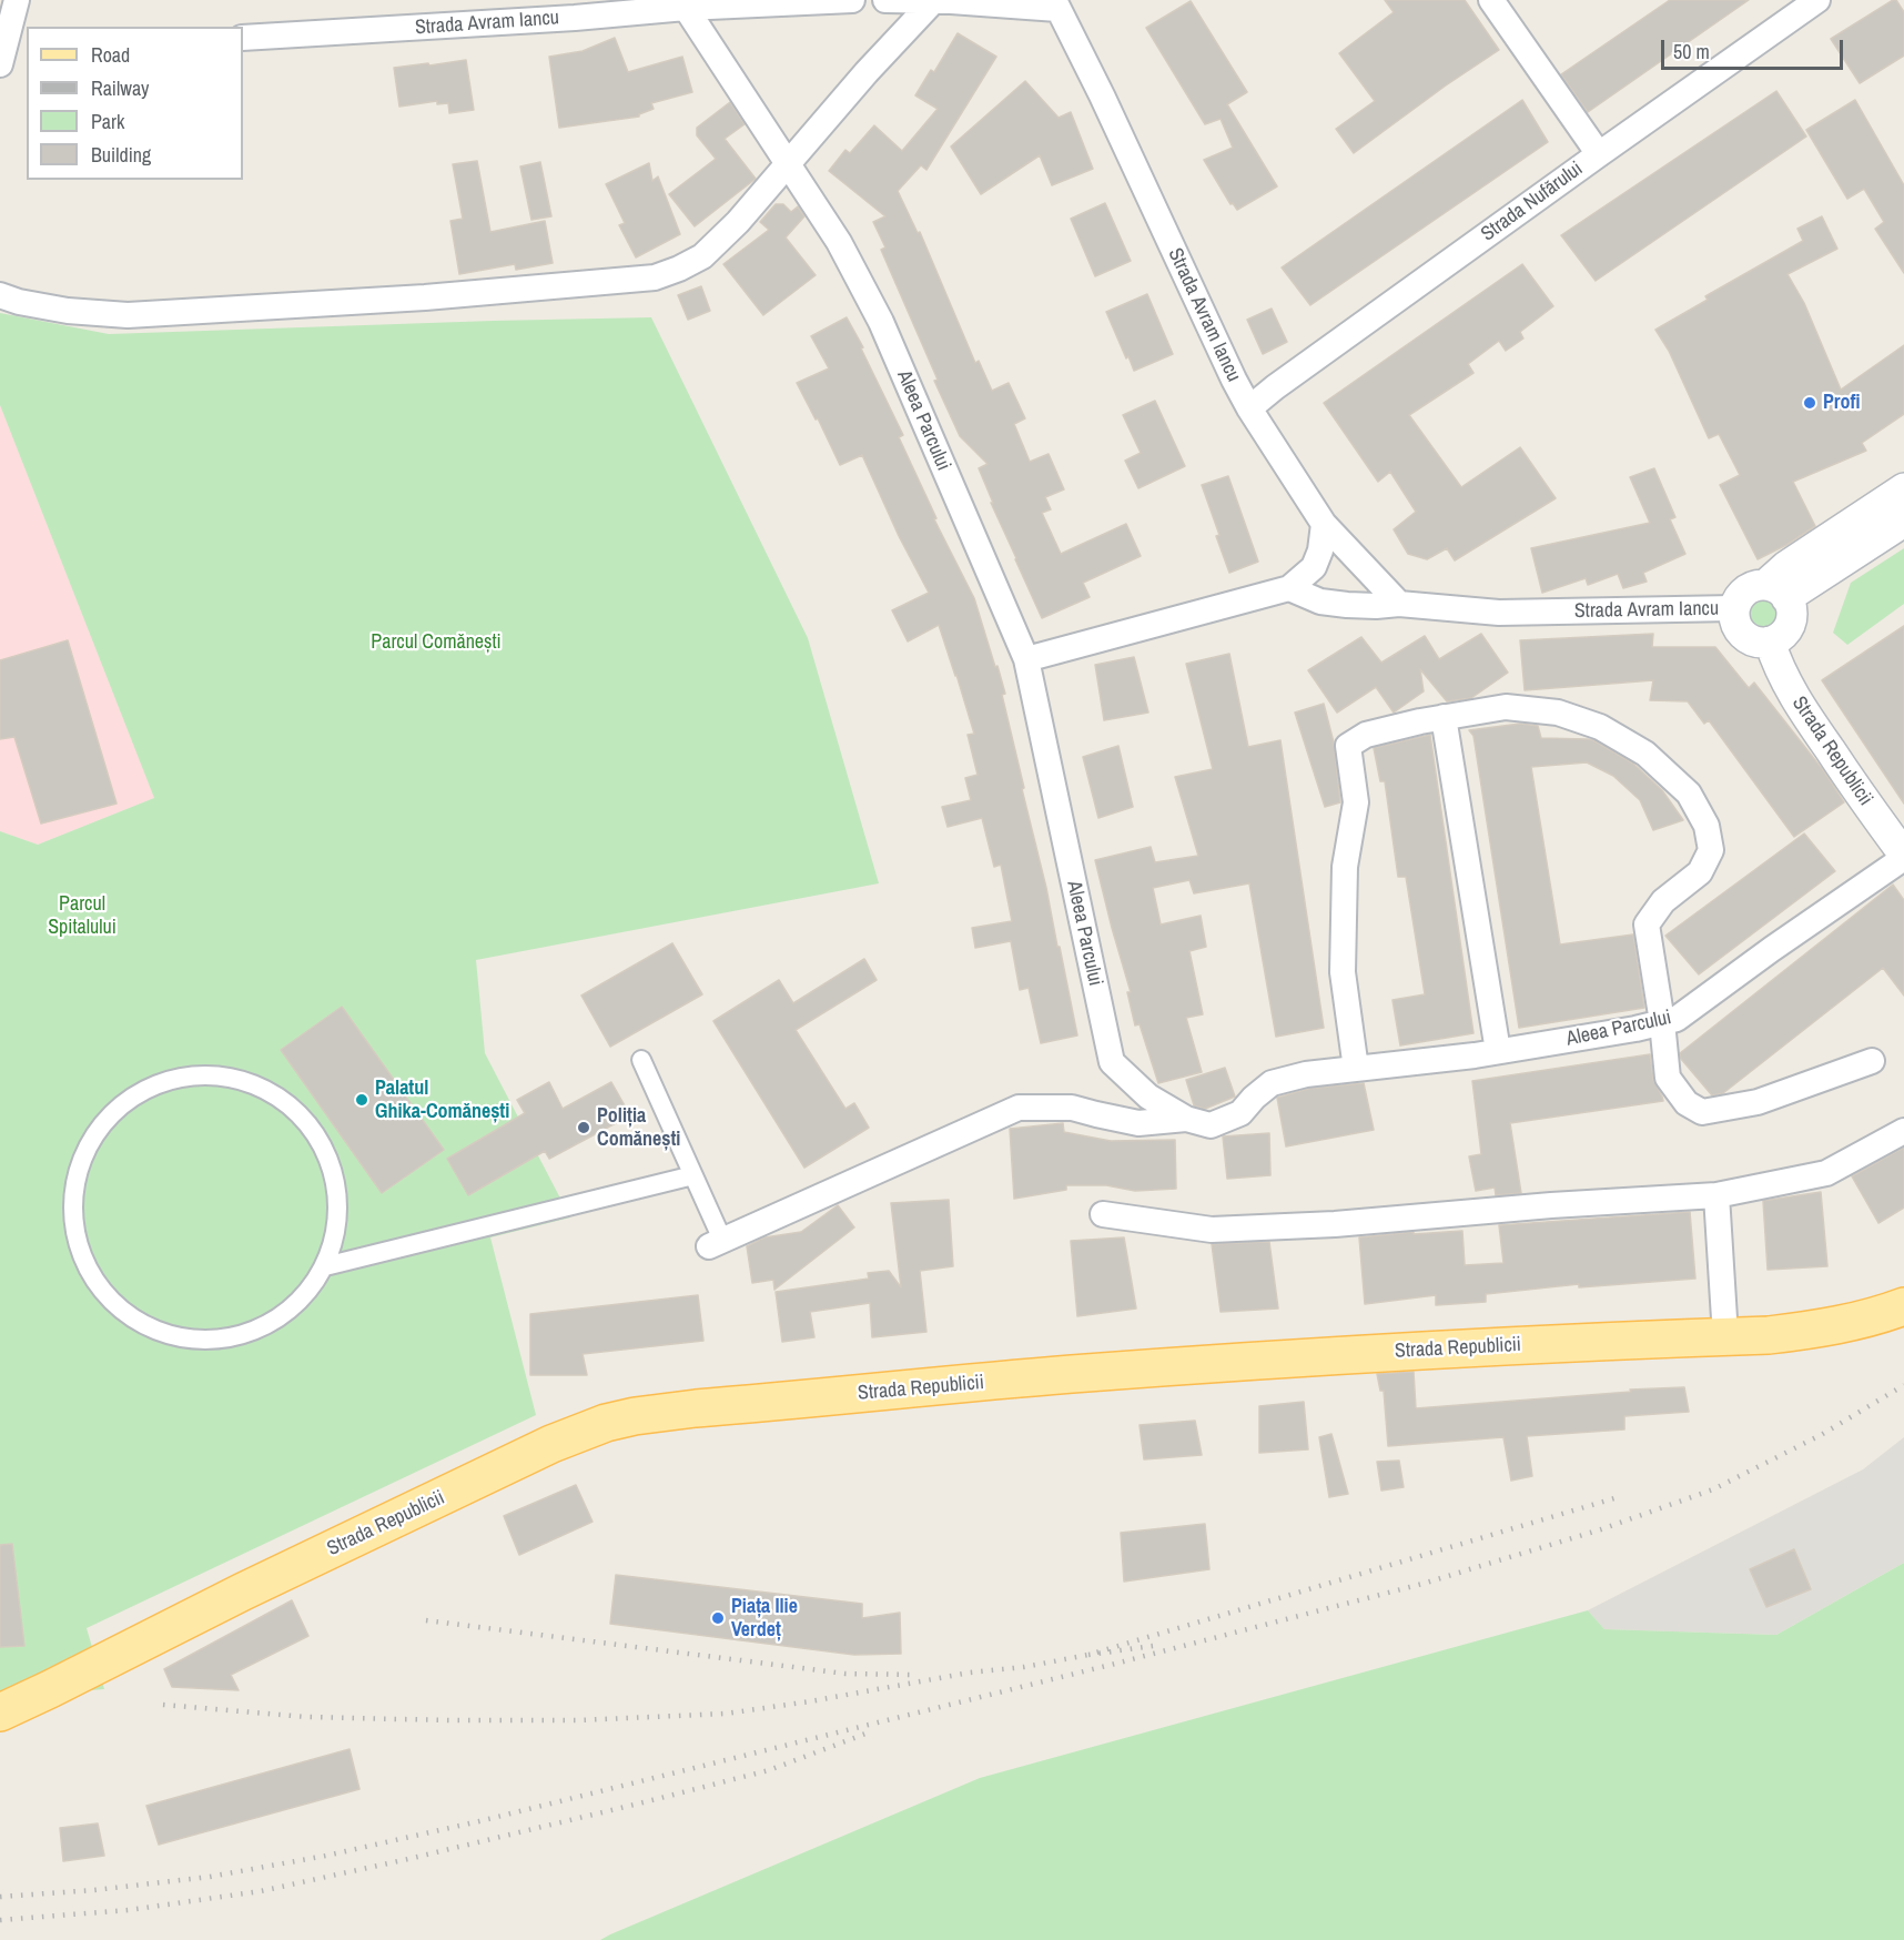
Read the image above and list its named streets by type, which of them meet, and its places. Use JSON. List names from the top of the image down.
{
  "streets": {
    "main road": ["Strada Republicii"],
    "street": ["Strada Avram Iancu", "Strada Nufărului", "Aleea Parcului"]
  },
  "crossings": [
    ["Strada Avram Iancu", "Strada Nufărului"],
    ["Strada Avram Iancu", "Aleea Parcului"],
    ["Strada Avram Iancu", "Strada Republicii"],
    ["Aleea Parcului", "Strada Republicii"]
  ],
  "parks": ["Parcul Comănești", "Parcul Spitalului"],
  "places": [
    "Profi",
    "Palatul Ghika-Comănești",
    "Poliția Comănești",
    "Piața Ilie Verdeț"
  ],
  "legend": [
    "Road",
    "Railway",
    "Park",
    "Building"
  ],
  "scale_bar": "50 m"
}
